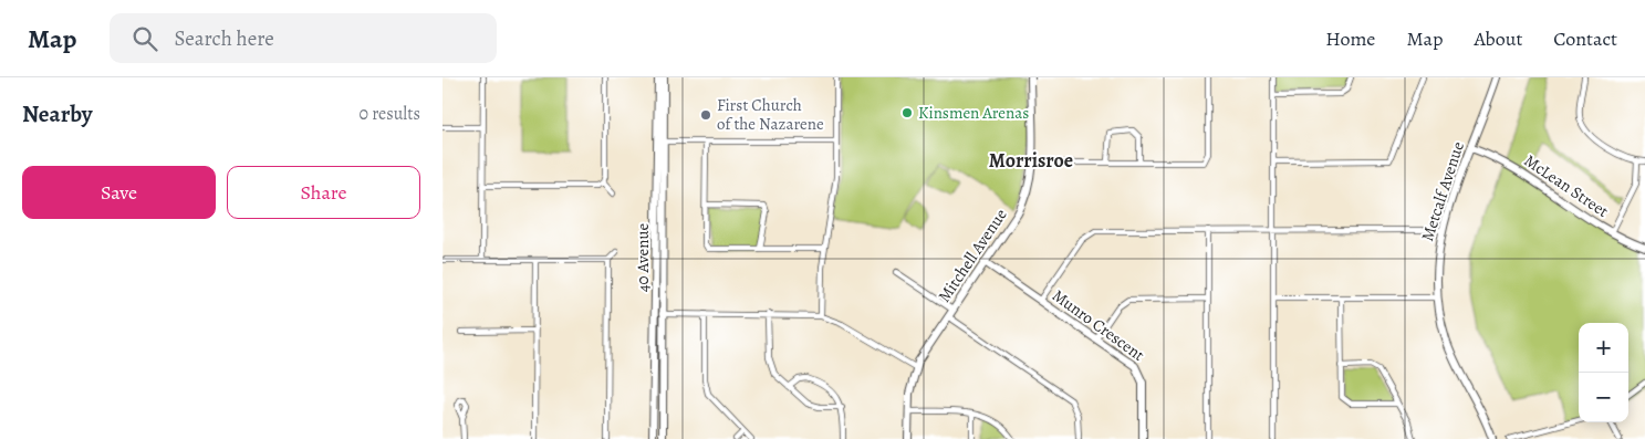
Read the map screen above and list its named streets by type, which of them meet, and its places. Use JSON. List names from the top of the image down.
{
  "streets": {
    "street": [
      "McLean Street",
      "Metcalf Avenue",
      "Mitchell Avenue",
      "40 Avenue",
      "Munro Crescent"
    ]
  },
  "crossings": [
    ["McLean Street", "Metcalf Avenue"],
    ["Mitchell Avenue", "Munro Crescent"]
  ],
  "districts": ["Morrisroe"],
  "places": ["Kinsmen Arenas", "First Church of the Nazarene"],
  "page": {
    "header": "Map",
    "search": "Search here",
    "nav": [
      "Home",
      "Map",
      "About",
      "Contact"
    ],
    "heading": ["Nearby", "0 results"],
    "buttons": ["Save", "Share"],
    "map_buttons": ["+", "−"]
  }
}
